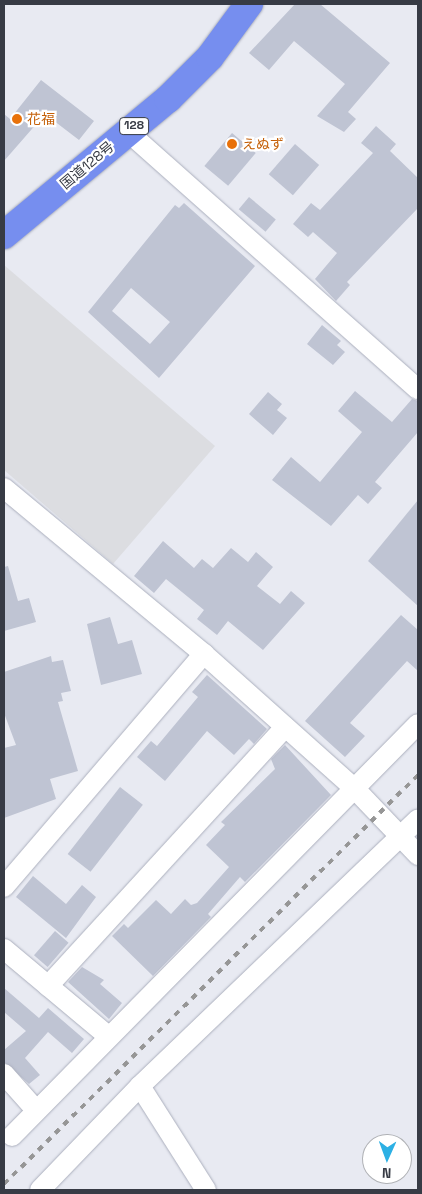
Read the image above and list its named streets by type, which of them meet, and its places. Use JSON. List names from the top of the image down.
{
  "streets": {
    "highway": ["128", "国道128号"]
  },
  "places": ["花福", "えぬず"],
  "north": "bottom"
}
